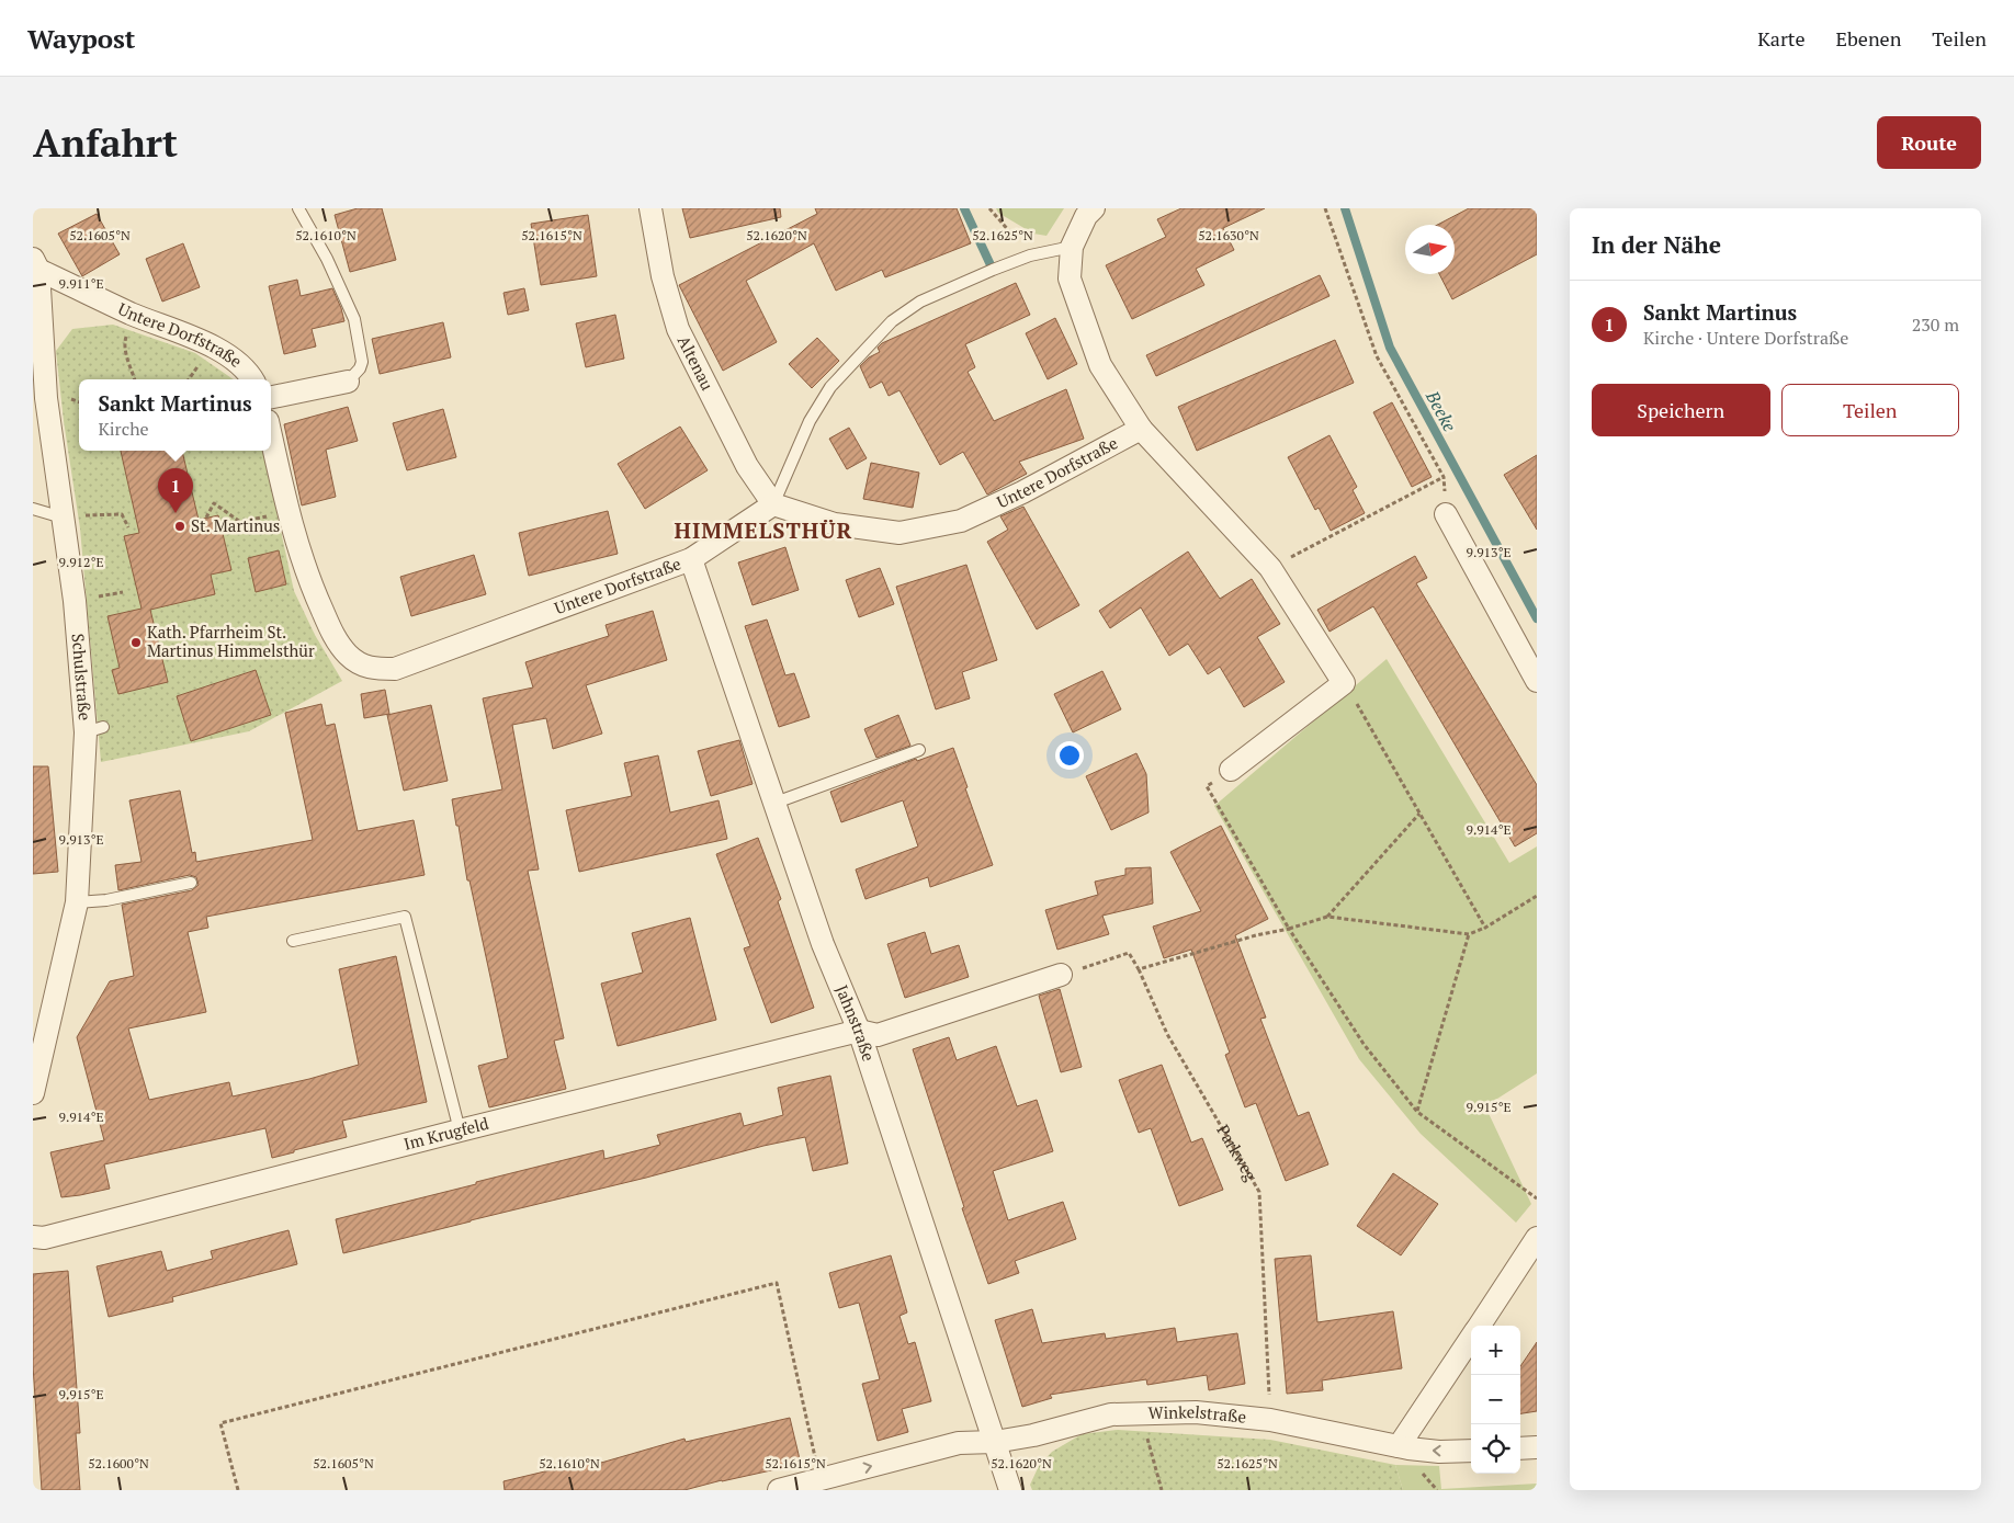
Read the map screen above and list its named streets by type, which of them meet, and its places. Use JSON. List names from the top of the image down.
{
  "streets": {
    "street": [
      "Untere Dorfstraße",
      "Altenau",
      "Schulstraße",
      "Jahnstraße",
      "Im Krugfeld",
      "Winkelstraße"
    ],
    "path": ["Parkweg"]
  },
  "crossings": [
    ["Untere Dorfstraße", "Altenau"],
    ["Untere Dorfstraße", "Schulstraße"],
    ["Untere Dorfstraße", "Jahnstraße"],
    ["Jahnstraße", "Im Krugfeld"],
    ["Jahnstraße", "Winkelstraße"],
    ["Parkweg", "Winkelstraße"]
  ],
  "districts": ["HIMMELSTHÜR"],
  "water": ["Beeke"],
  "places": ["St. Martinus", "Kath. Pfarrheim St. Martinus Himmelsthür"],
  "north": "right",
  "page": {
    "header": "Waypost",
    "nav": ["Karte", "Ebenen", "Teilen"],
    "buttons": [
      "Route",
      ["Speichern", "Teilen"]
    ],
    "title": "Anfahrt",
    "heading": "In der Nähe",
    "list": [
      {
        "mark": "1",
        "name": "Sankt Martinus",
        "note": "Kirche · Untere Dorfstraße",
        "value": "230 m"
      }
    ],
    "popup": ["Sankt Martinus", "Kirche"],
    "pins": "1",
    "map_buttons": ["+", "−"]
  },
  "coordinates": [
    "52.1605°N",
    "52.1610°N",
    "52.1615°N",
    "52.1620°N",
    "52.1625°N",
    "52.1630°N",
    "9.911°E",
    "9.913°E",
    "9.912°E",
    "9.914°E",
    "9.915°E",
    "52.1600°N"
  ]
}
